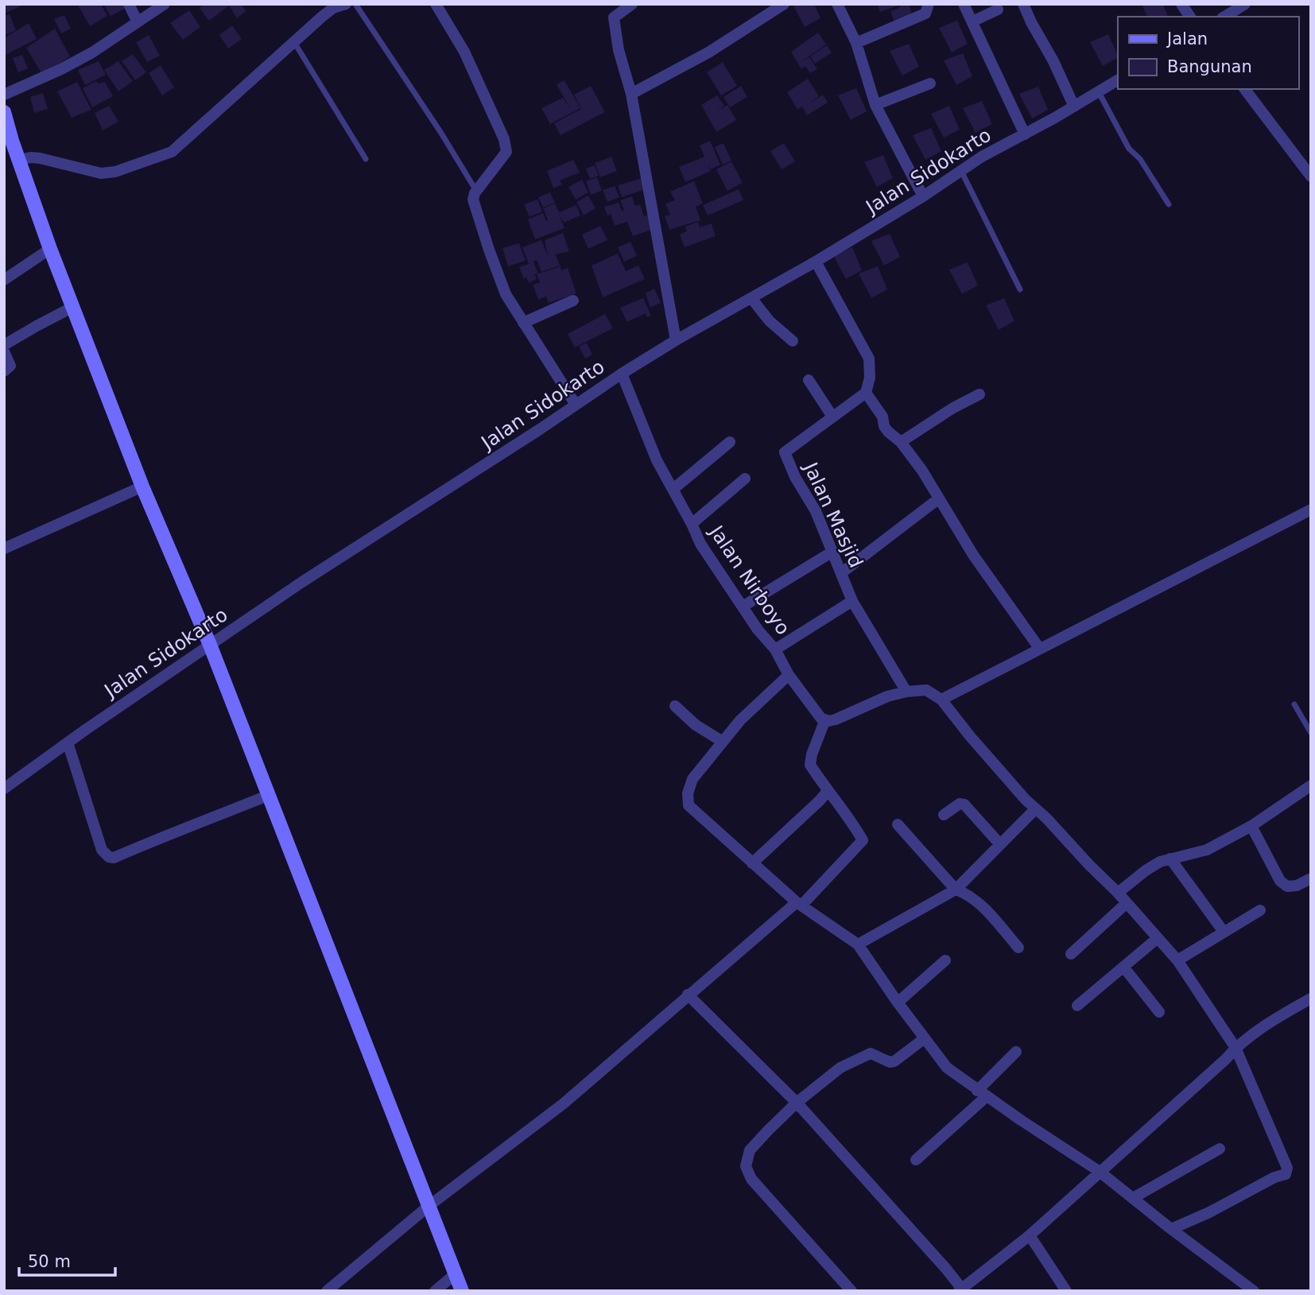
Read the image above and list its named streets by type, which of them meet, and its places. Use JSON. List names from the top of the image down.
{
  "streets": {
    "street": ["Jalan Sidokarto", "Jalan Masjid", "Jalan Nirboyo"]
  },
  "crossings": [
    ["Jalan Sidokarto", "Jalan Nirboyo"]
  ],
  "legend": ["Jalan", "Bangunan"],
  "scale_bar": "50 m"
}
